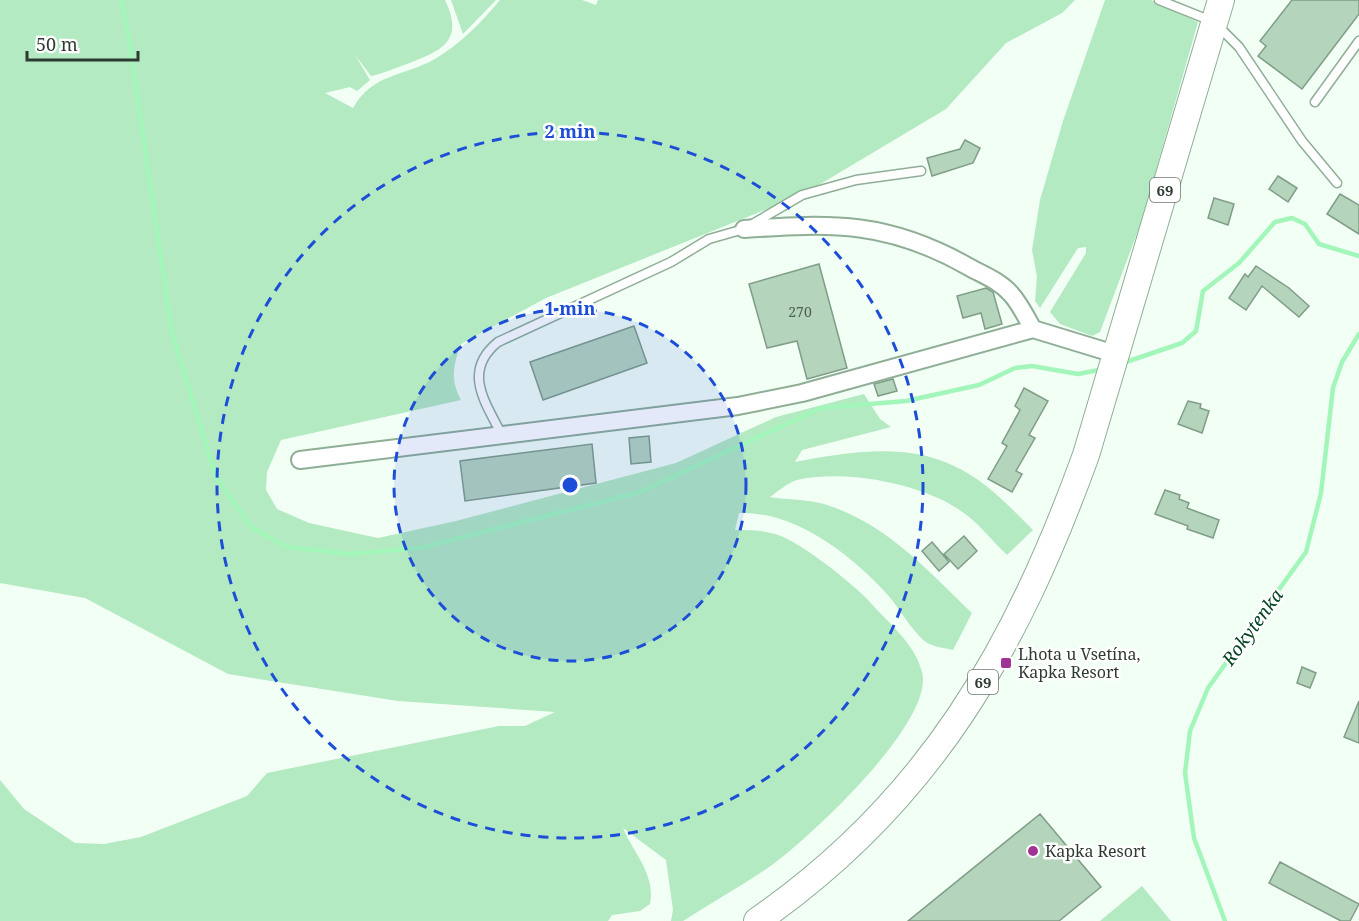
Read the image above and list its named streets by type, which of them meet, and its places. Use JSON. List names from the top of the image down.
{
  "streets": {
    "main road": ["69"]
  },
  "water": ["Rokytenka"],
  "places": {
    "transit": ["Lhota u Vsetína, Kapka Resort"],
    "other": ["Kapka Resort"]
  },
  "house_numbers": ["270"],
  "scale_bar": "50 m",
  "rings": ["2 min", "1 min"]
}
